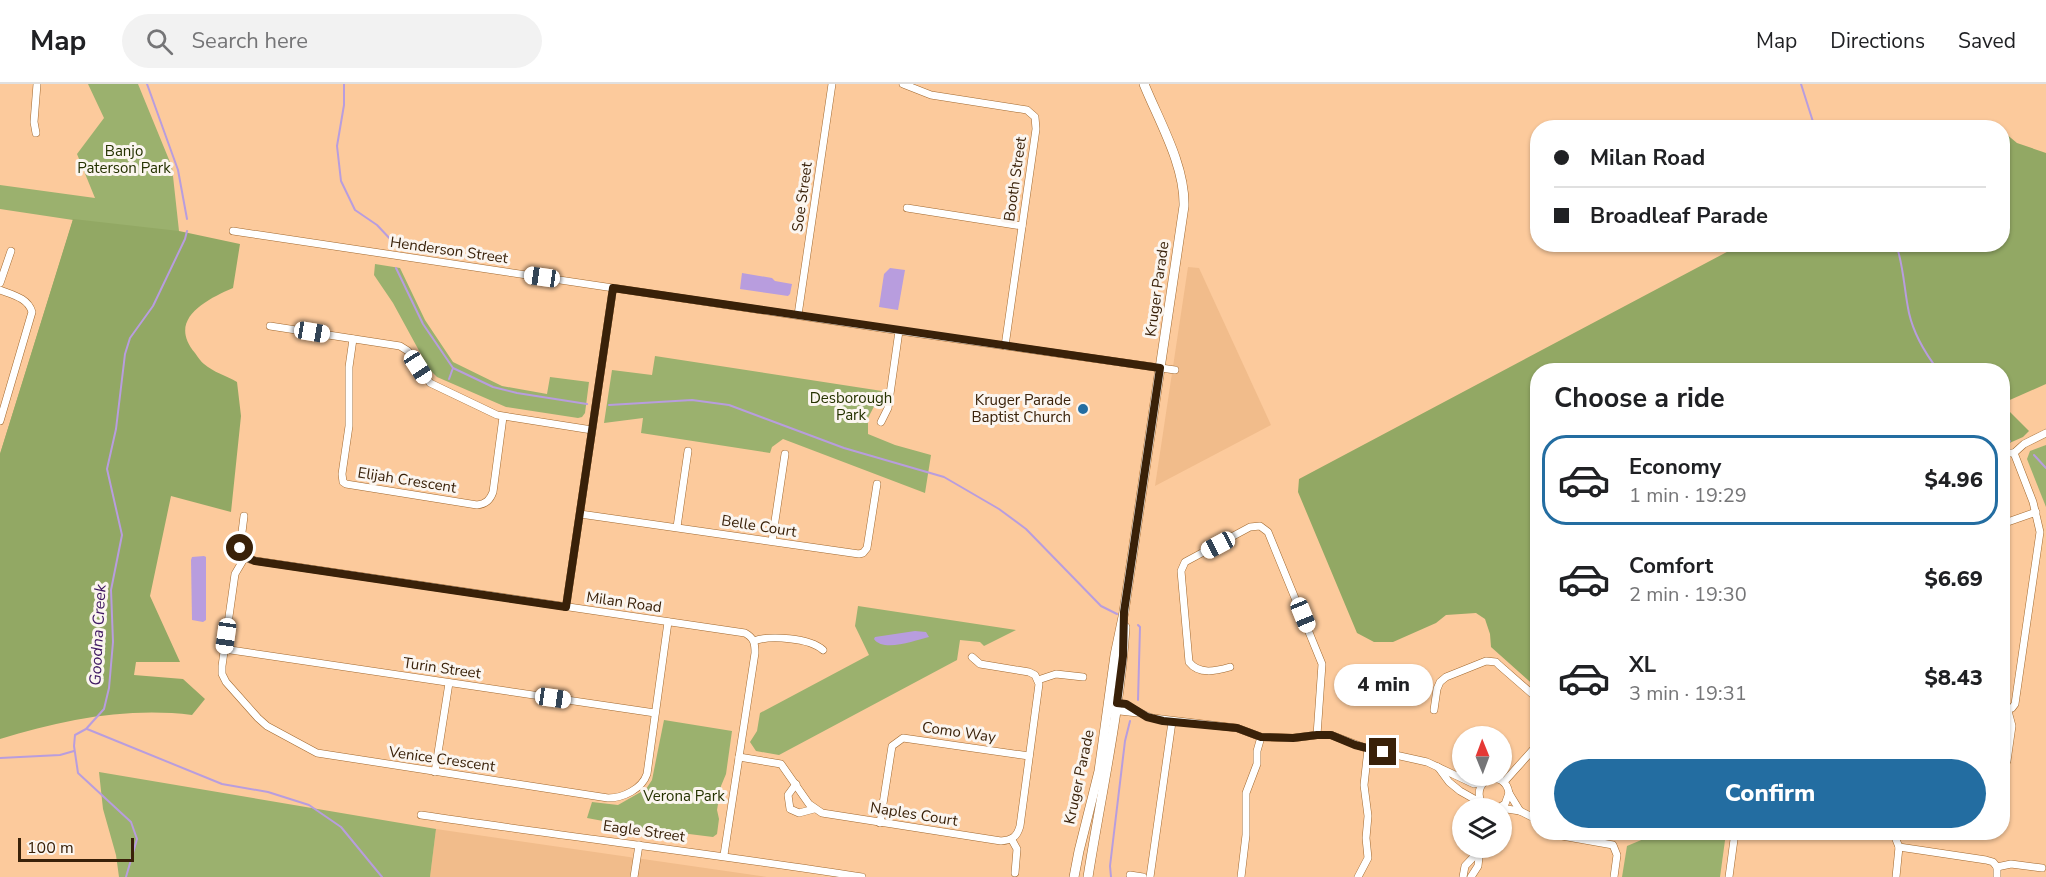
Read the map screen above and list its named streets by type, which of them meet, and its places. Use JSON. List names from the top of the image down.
{
  "streets": {
    "street": [
      "Booth Street",
      "Soe Street",
      "Henderson Street",
      "Kruger Parade",
      "Elijah Crescent",
      "Belle Court",
      "Milan Road",
      "Turin Street",
      "Como Way",
      "Venice Crescent",
      "Naples Court",
      "Eagle Street"
    ]
  },
  "crossings": [
    ["Booth Street", "Henderson Street"],
    ["Soe Street", "Henderson Street"],
    ["Henderson Street", "Kruger Parade"],
    ["Milan Road", "Venice Crescent"],
    ["Turin Street", "Venice Crescent"],
    ["Como Way", "Naples Court"]
  ],
  "water": ["Goodna Creek"],
  "parks": ["Banjo Paterson Park", "Desborough Park", "Verona Park"],
  "places": ["Kruger Parade Baptist Church"],
  "scale_bar": "100 m",
  "north": "top",
  "page": {
    "header": "Map",
    "search": "Search here",
    "nav": ["Map", "Directions", "Saved"],
    "banner": ["Milan Road", "Broadleaf Parade"],
    "heading": "Choose a ride",
    "list": [
      {
        "name": "Economy",
        "note": "1 min · 19:29",
        "value": "$4.96"
      },
      {
        "name": "Comfort",
        "note": "2 min · 19:30",
        "value": "$6.69"
      },
      {
        "name": "XL",
        "note": "3 min · 19:31",
        "value": "$8.43"
      }
    ],
    "bubble": "4 min",
    "buttons": "Confirm",
    "scale": "100 m"
  }
}
